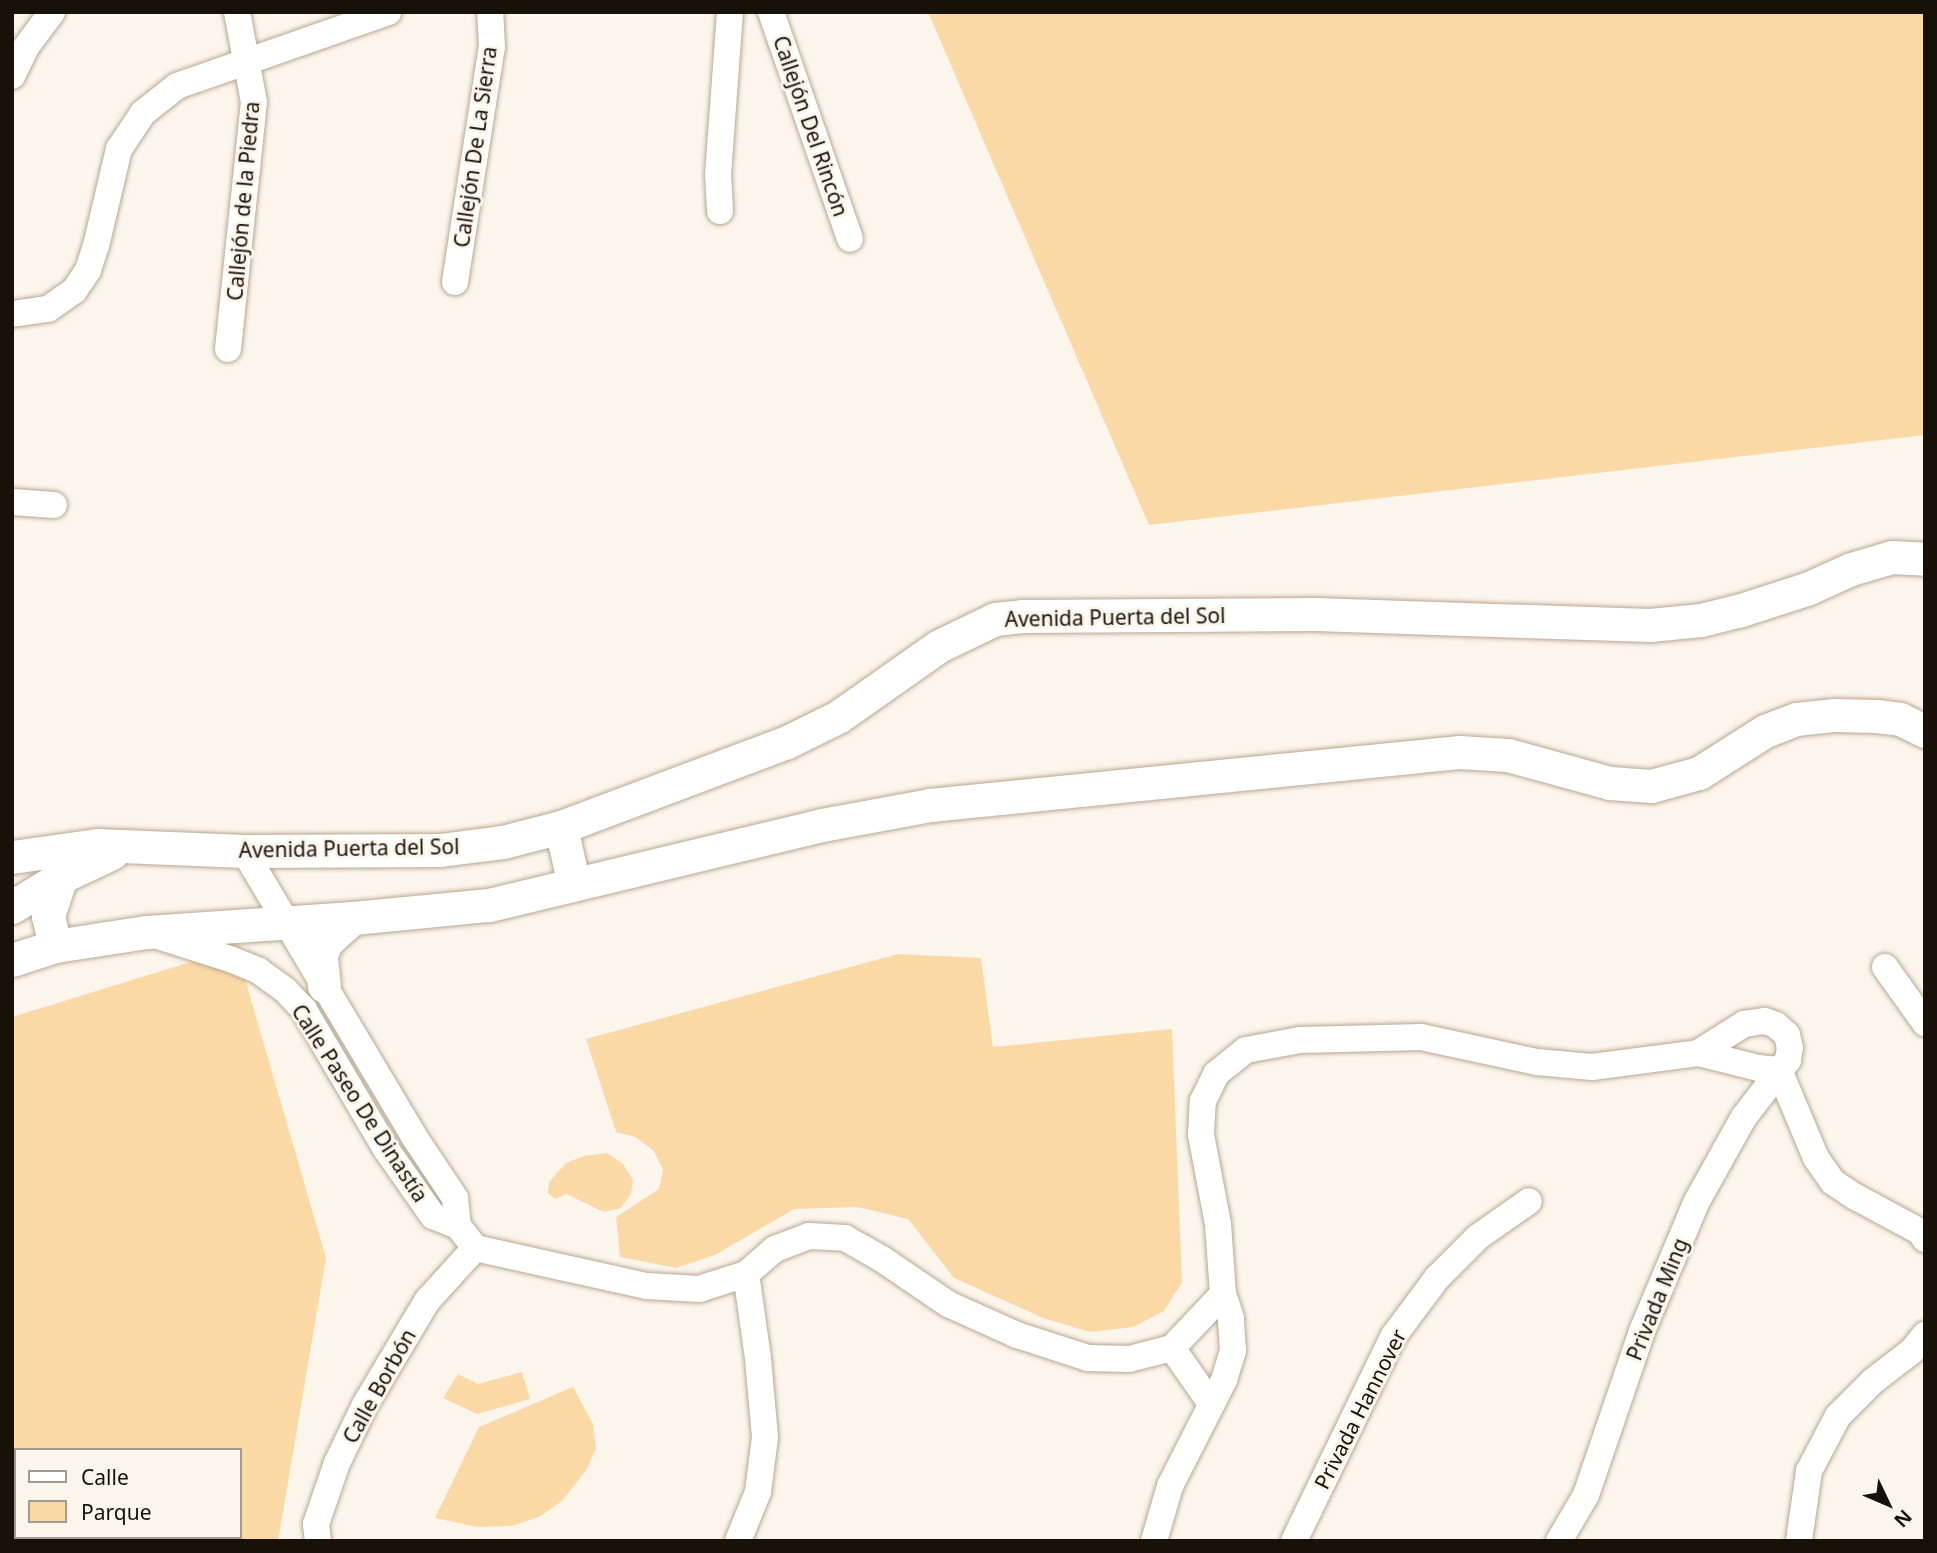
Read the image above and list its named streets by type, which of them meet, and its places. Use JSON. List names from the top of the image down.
{
  "streets": {
    "street": [
      "Callejón Del Rincón",
      "Callejón De La Sierra",
      "Callejón de la Piedra",
      "Avenida Puerta del Sol",
      "Calle Paseo De Dinastía",
      "Privada Ming",
      "Calle Borbón",
      "Privada Hannover"
    ]
  },
  "crossings": [
    ["Avenida Puerta del Sol", "Calle Paseo De Dinastía"],
    ["Calle Paseo De Dinastía", "Calle Borbón"]
  ],
  "legend": ["Calle", "Parque"],
  "north": "bottom right"
}
